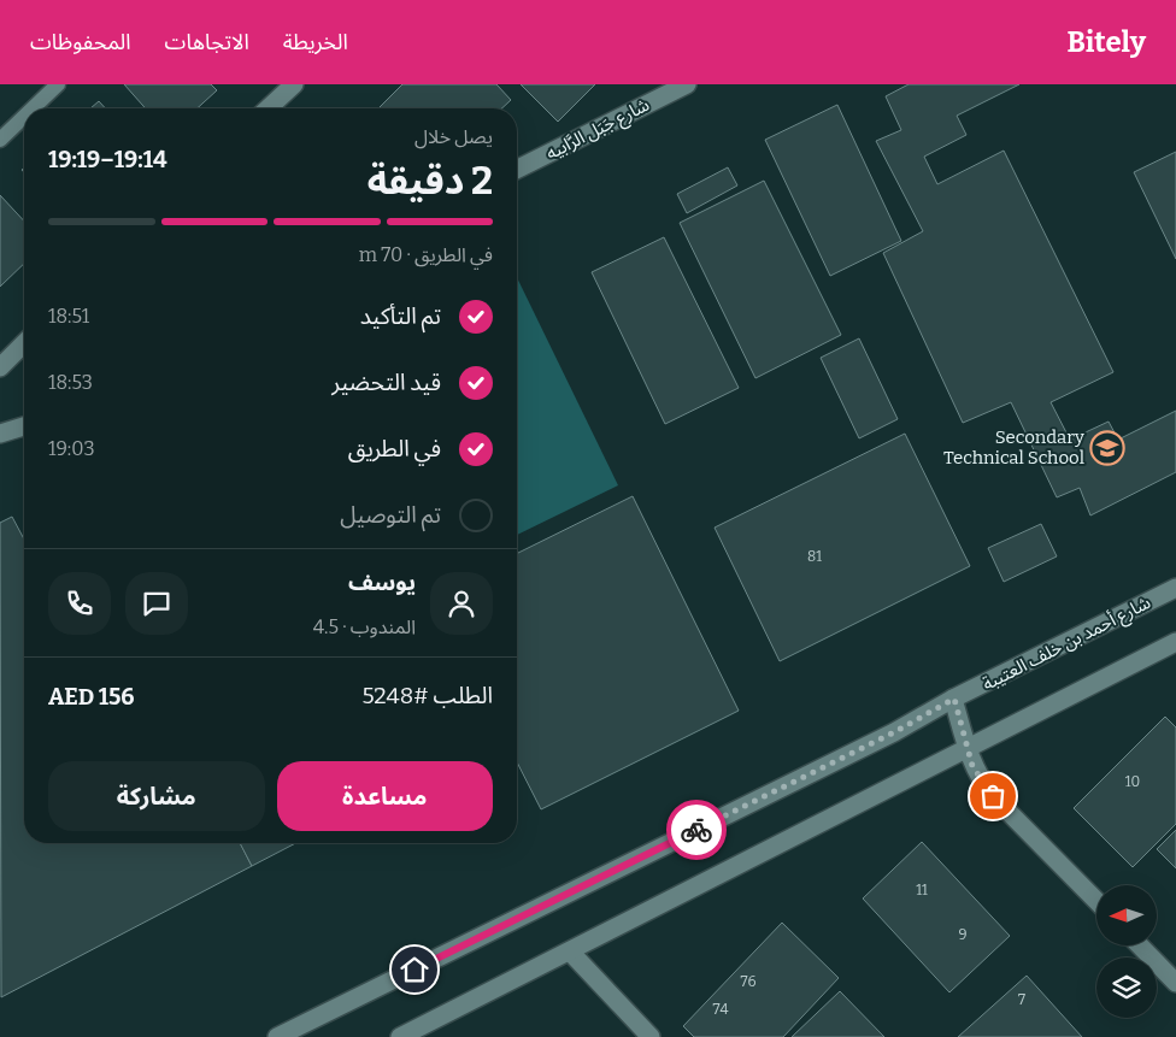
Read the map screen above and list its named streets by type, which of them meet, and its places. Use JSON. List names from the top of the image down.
{
  "streets": {
    "street": ["شارع جَبَل الرَّابيه", "شارع أحمد بن خلف العتيبة"]
  },
  "places": {
    "school or university": ["Secondary Technical School"]
  },
  "house_numbers": [
    "81",
    "10",
    "11",
    "9",
    "76",
    "7",
    "74"
  ],
  "north": "left",
  "page": {
    "header": "Bitely",
    "nav": ["الخريطة", "الاتجاهات", "المحفوظات"],
    "heading": ["2 دقيقة", "يصل خلال", "19:14–19:19"],
    "panel": [
      "يوسف",
      "المندوب · 4.5",
      "الطلب #5248",
      "AED 156"
    ],
    "bar": "في الطريق · 70 m",
    "list": [
      ["تم التأكيد", "18:51"],
      ["قيد التحضير", "18:53"],
      ["في الطريق", "19:03"],
      "تم التوصيل"
    ],
    "buttons": ["مساعدة", "مشاركة"]
  }
}
